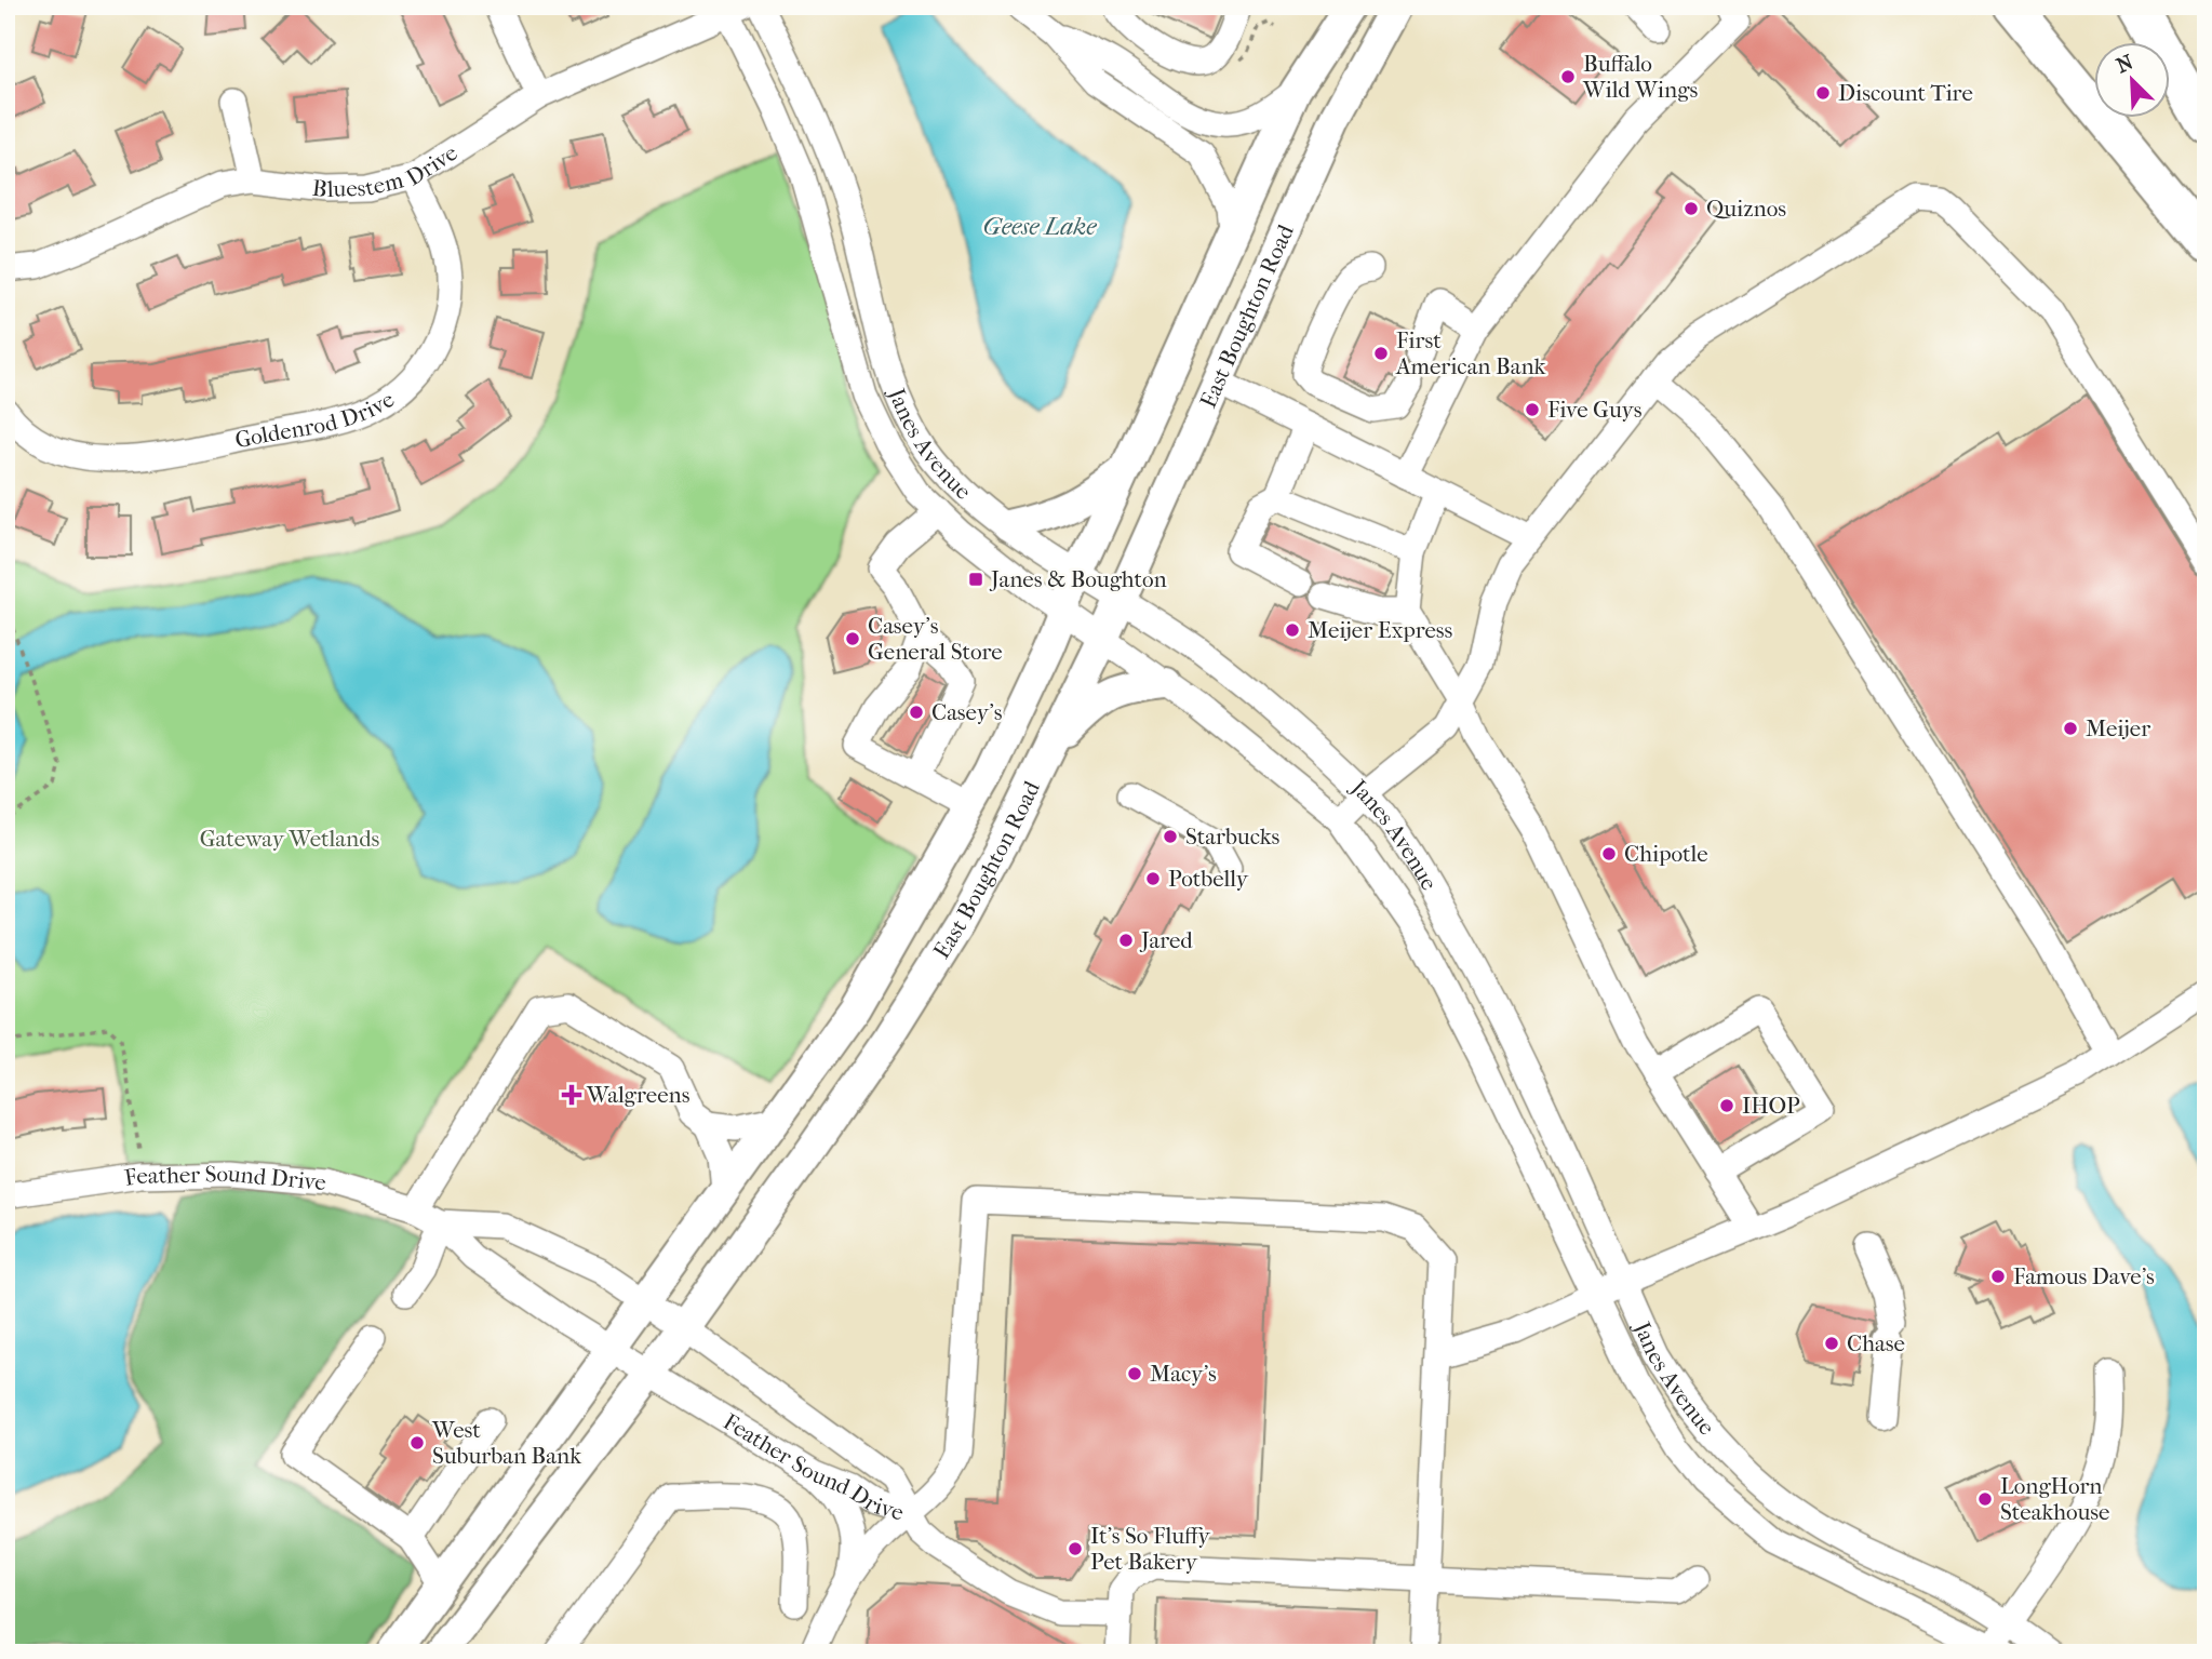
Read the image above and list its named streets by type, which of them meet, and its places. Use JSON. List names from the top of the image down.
{
  "streets": {
    "main road": ["East Boughton Road"],
    "street": [
      "Bluestem Drive",
      "Goldenrod Drive",
      "Janes Avenue",
      "Feather Sound Drive"
    ]
  },
  "crossings": [
    ["Bluestem Drive", "Goldenrod Drive"],
    ["Bluestem Drive", "Janes Avenue"],
    ["East Boughton Road", "Janes Avenue"],
    ["East Boughton Road", "Feather Sound Drive"]
  ],
  "water": ["Geese Lake"],
  "parks": ["Gateway Wetlands"],
  "places": {
    "other": [
      "Buffalo Wild Wings",
      "Discount Tire",
      "Quiznos",
      "First American Bank",
      "Five Guys",
      "Meijer Express",
      "Casey's General Store",
      "Casey's",
      "Meijer",
      "Starbucks",
      "Chipotle",
      "Potbelly",
      "Jared",
      "IHOP",
      "Famous Dave's",
      "Chase",
      "Macy's",
      "West Suburban Bank",
      "LongHorn Steakhouse",
      "It's So Fluffy Pet Bakery"
    ],
    "transit": ["Janes & Boughton"],
    "health": ["Walgreens"]
  },
  "north": "top left"
}
